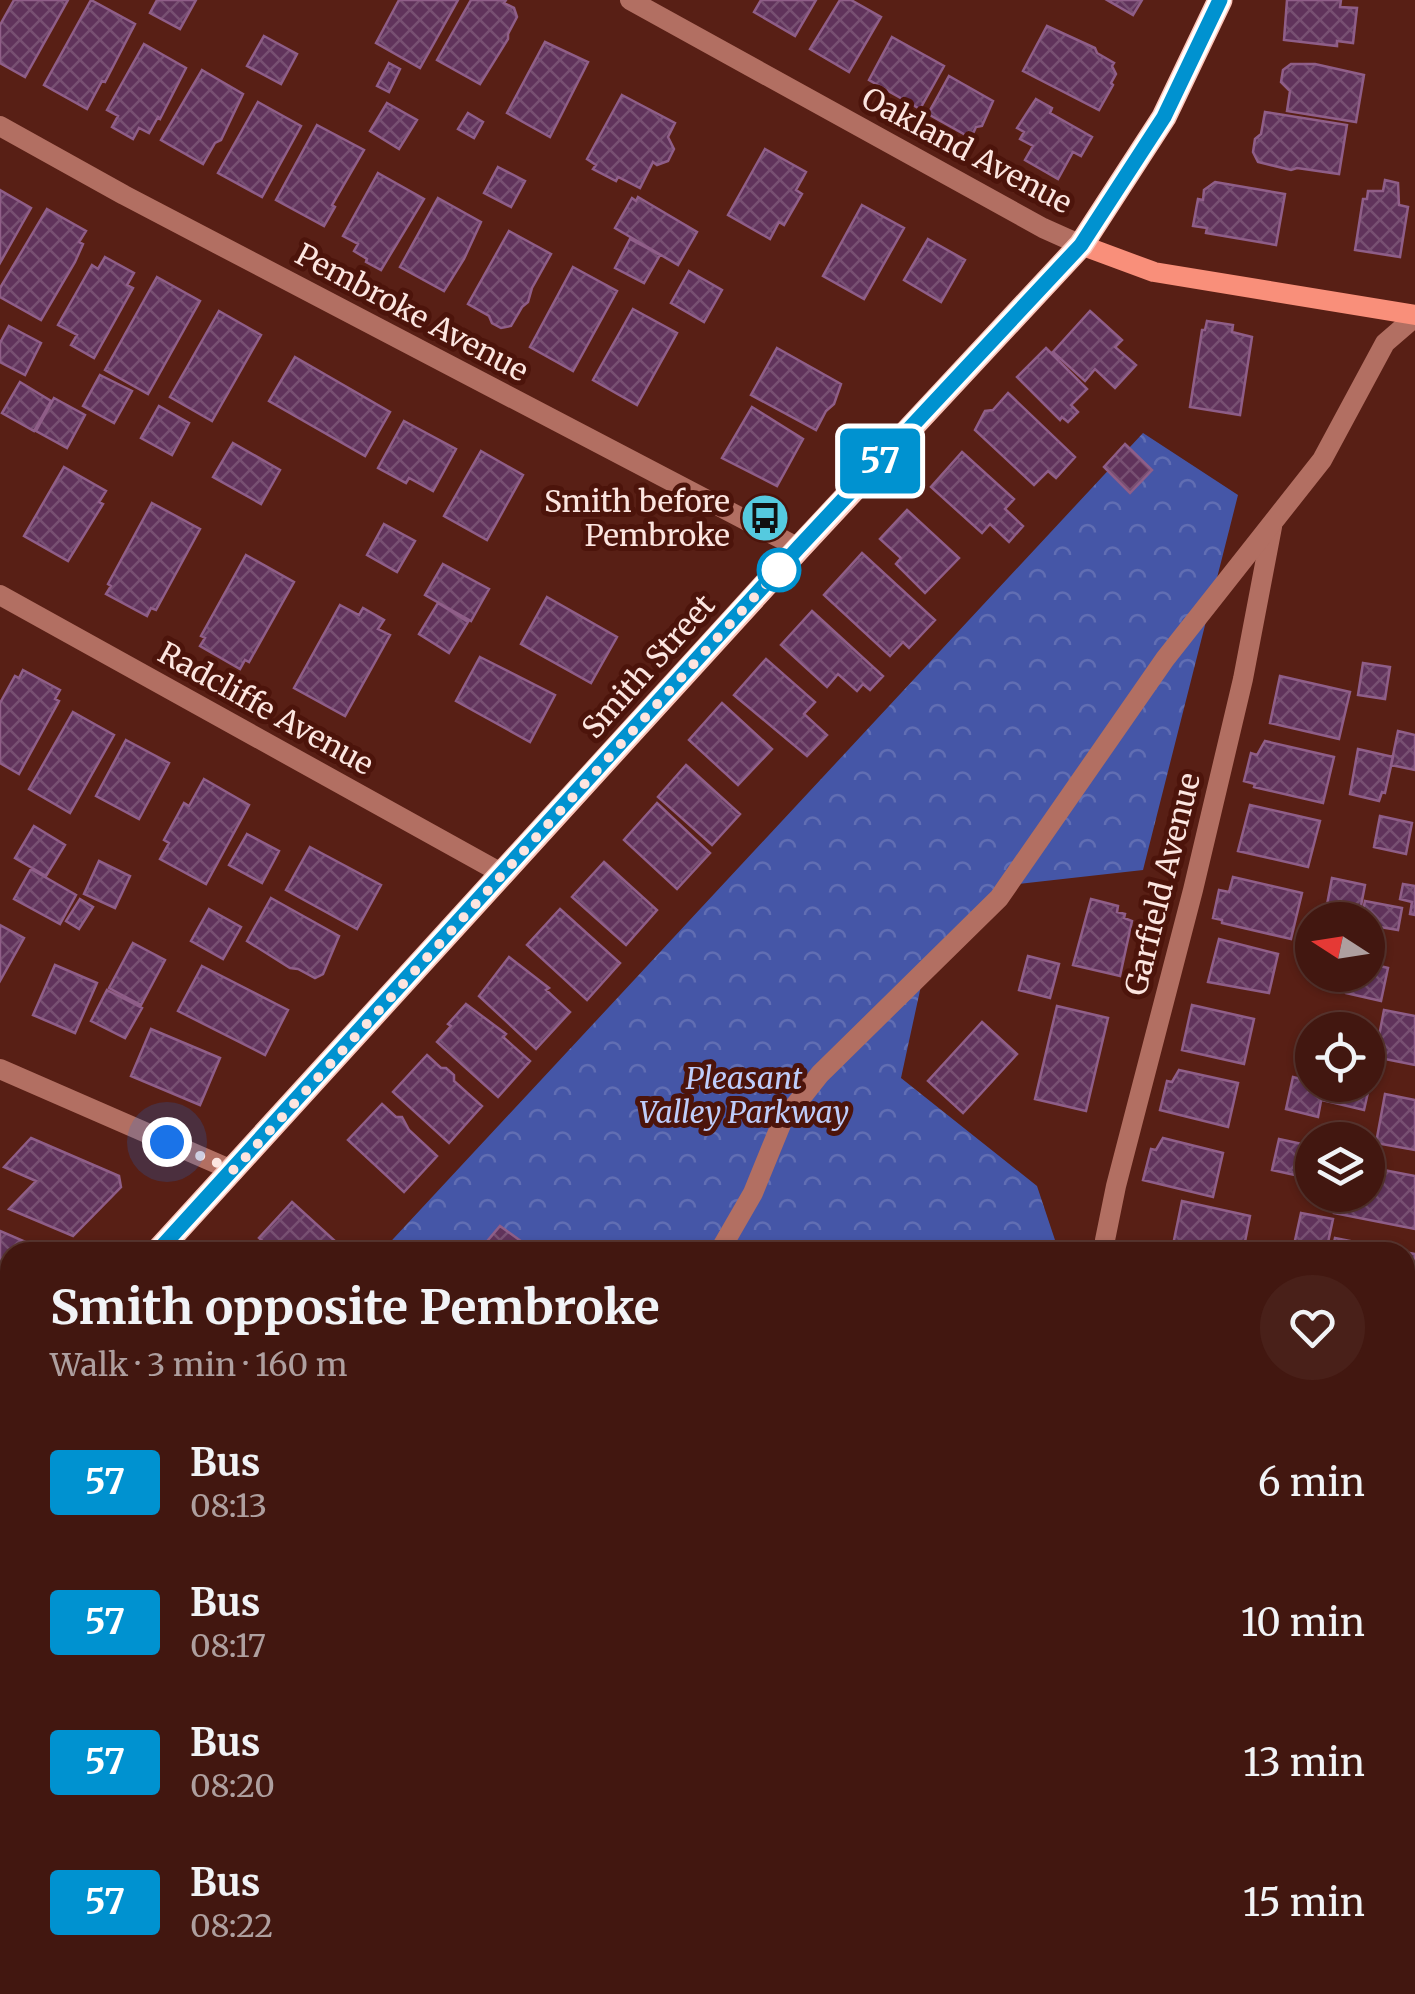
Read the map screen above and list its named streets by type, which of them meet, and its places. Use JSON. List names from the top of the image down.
{
  "streets": {
    "main road": ["Oakland Avenue", "Smith Street"],
    "street": ["Pembroke Avenue", "Radcliffe Avenue", "Garfield Avenue"]
  },
  "crossings": [
    ["Oakland Avenue", "Smith Street"],
    ["Pembroke Avenue", "Smith Street"],
    ["Smith Street", "Radcliffe Avenue"]
  ],
  "parks": ["Pleasant Valley Parkway"],
  "places": {
    "bus stop": ["Smith before Pembroke"]
  },
  "lines": ["bus line 57"],
  "north": "left",
  "page": {
    "on_map": "57",
    "heading": ["Smith opposite Pembroke", "Walk · 3 min · 160 m"],
    "list": [
      {
        "mark": "57",
        "name": "Bus",
        "note": "08:13",
        "value": "6 min"
      },
      {
        "mark": "57",
        "name": "Bus",
        "note": "08:17",
        "value": "10 min"
      },
      {
        "mark": "57",
        "name": "Bus",
        "note": "08:20",
        "value": "13 min"
      },
      {
        "mark": "57",
        "name": "Bus",
        "note": "08:22",
        "value": "15 min"
      }
    ]
  }
}
